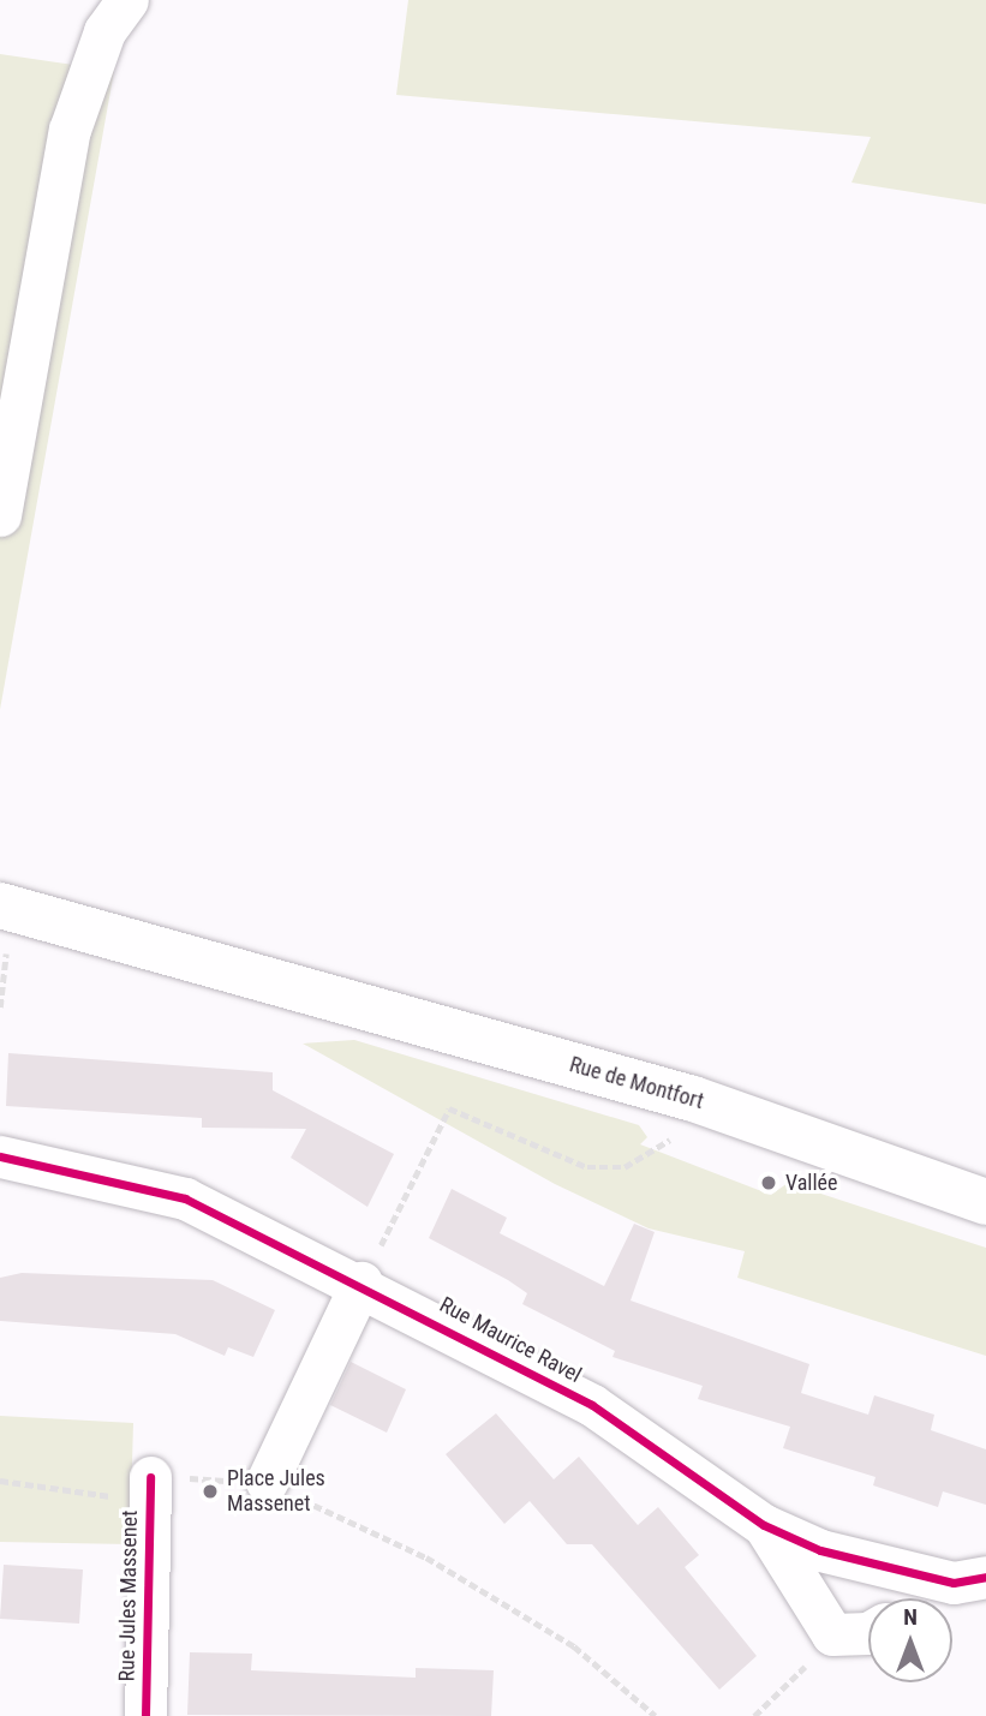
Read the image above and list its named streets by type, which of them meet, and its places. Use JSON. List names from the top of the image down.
{
  "streets": {
    "main road": ["Rue de Montfort"],
    "street": ["Rue Maurice Ravel", "Rue Jules Massenet"]
  },
  "places": ["Vallée", "Place Jules Massenet"],
  "north": "top"
}
